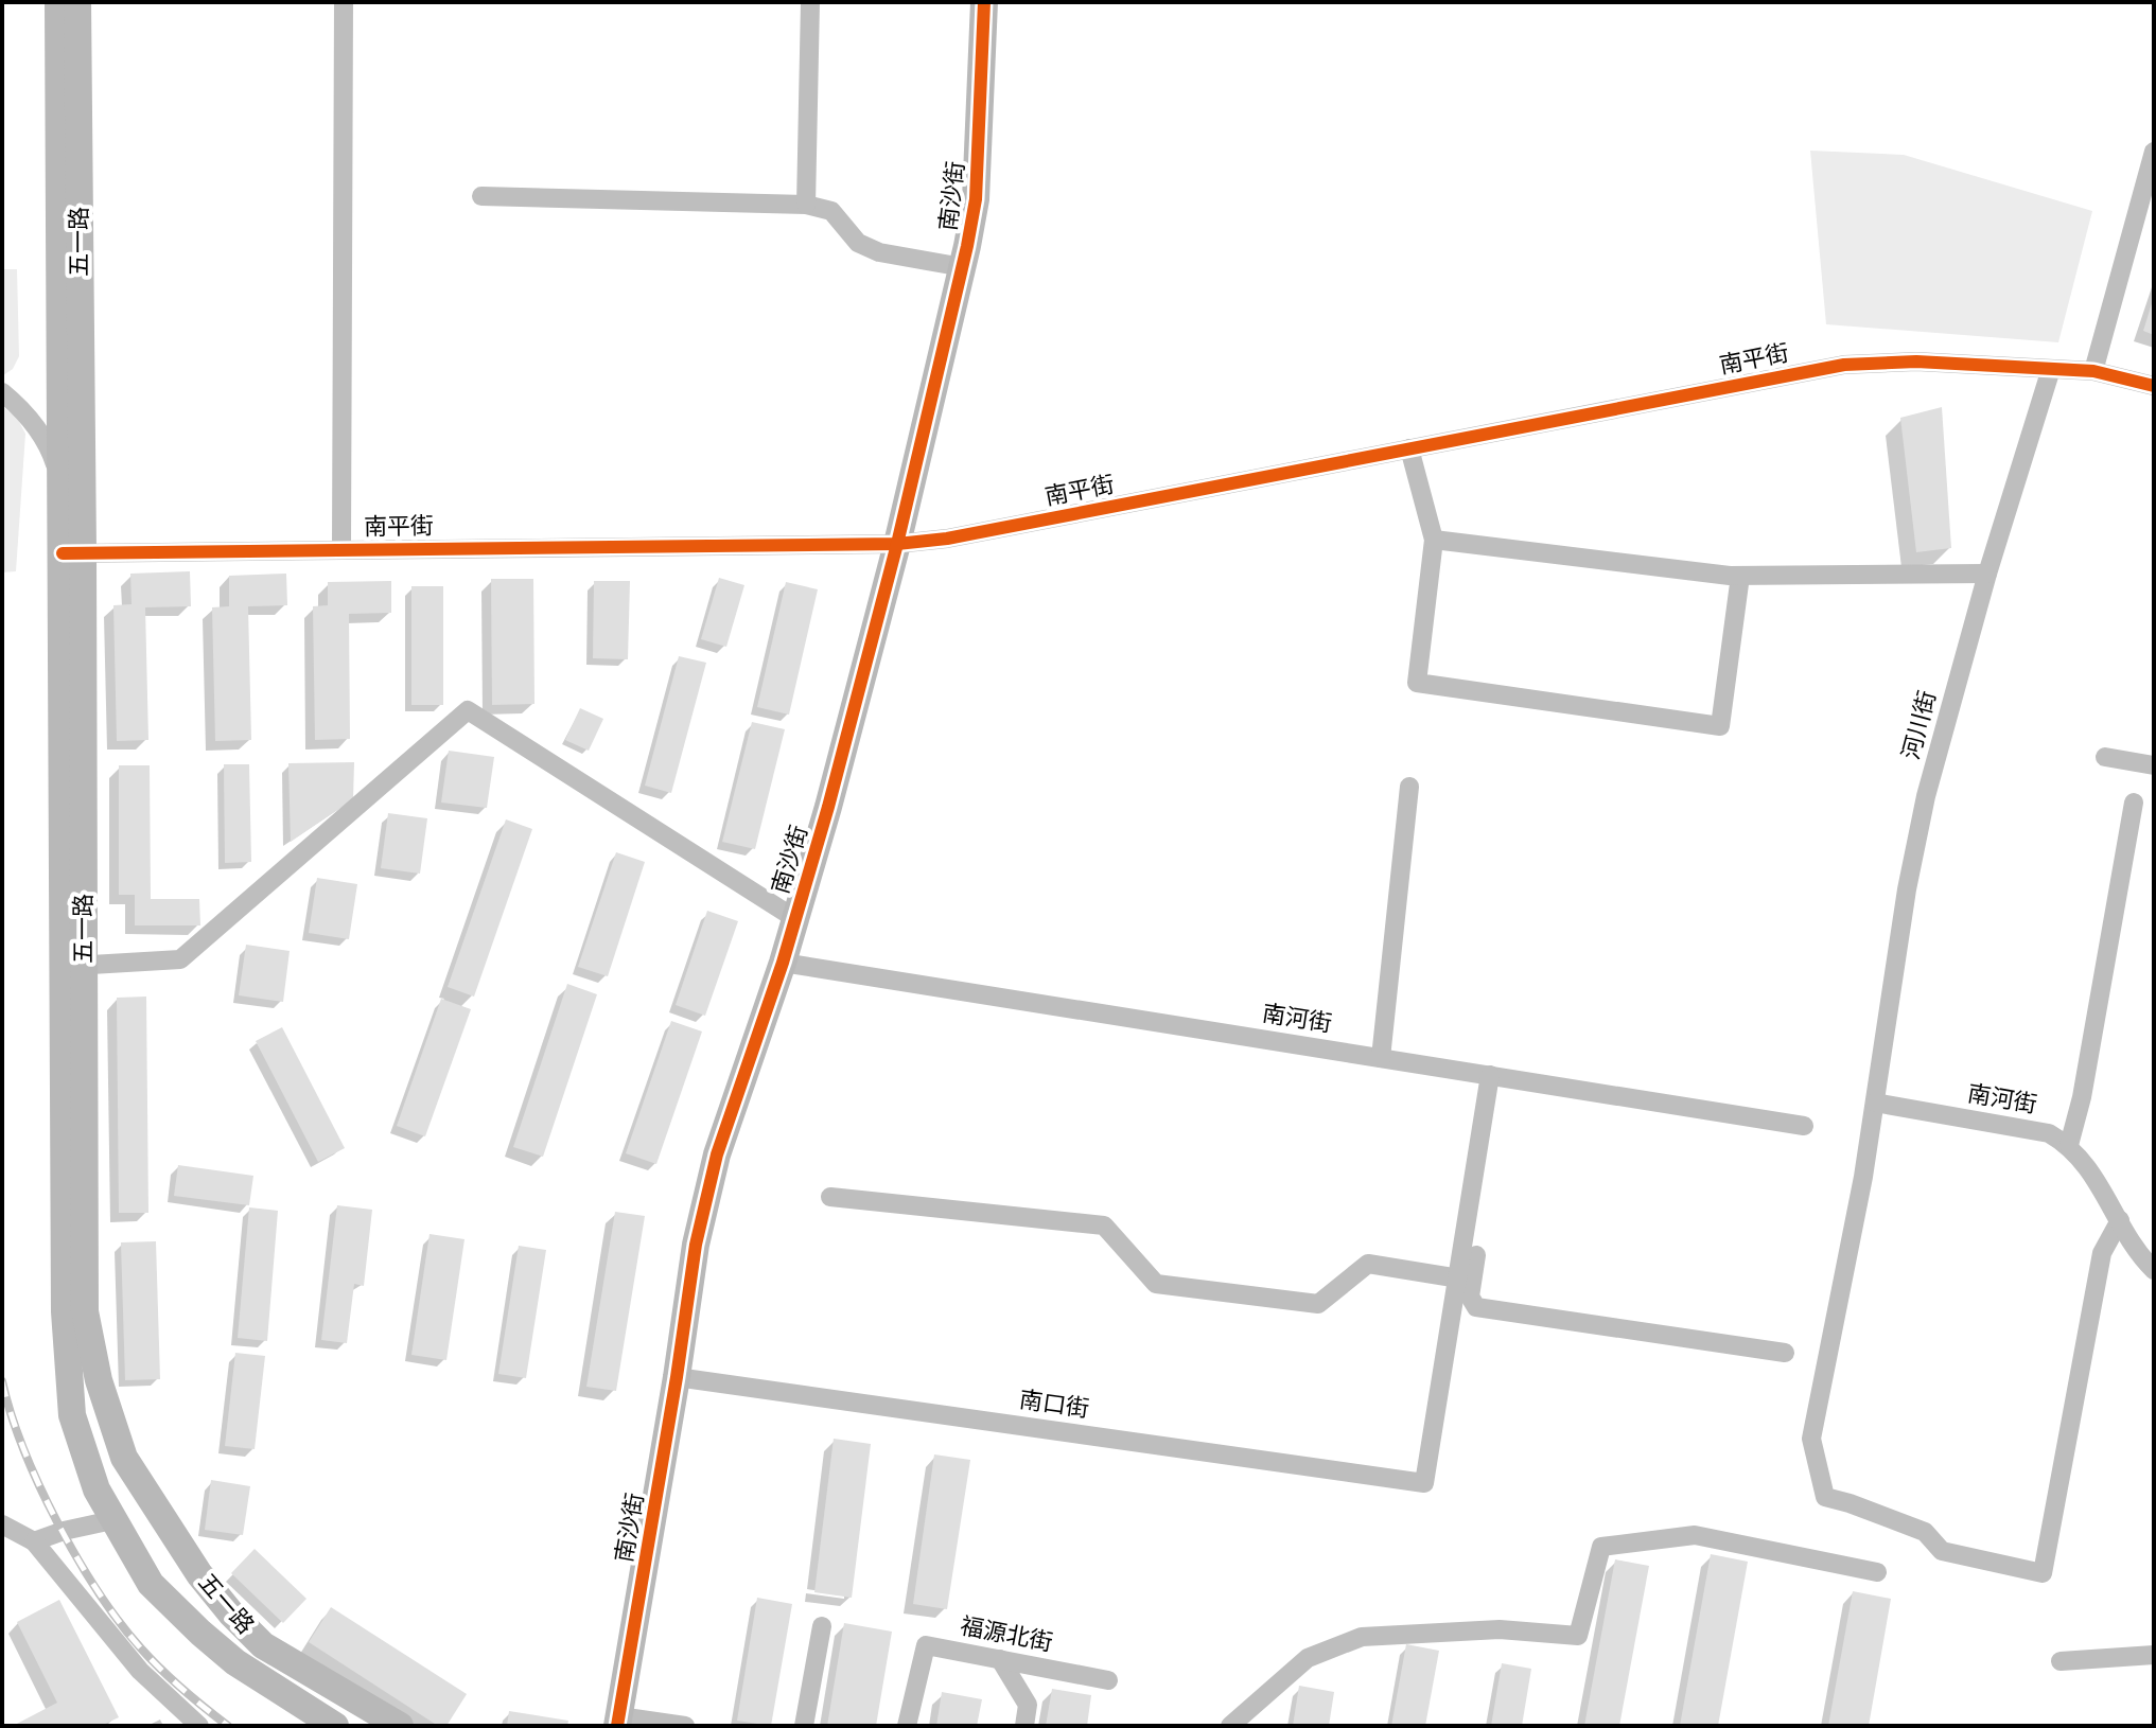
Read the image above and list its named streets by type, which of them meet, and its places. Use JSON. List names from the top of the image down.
{
  "streets": {
    "main road": ["南沙街", "五一路"],
    "street": [
      "南平街",
      "河川街",
      "南河街",
      "南口街",
      "福源北街"
    ]
  },
  "crossings": [
    ["南沙街", "南平街"],
    ["南沙街", "南河街"],
    ["南沙街", "南口街"],
    ["五一路", "南平街"],
    ["南平街", "河川街"],
    ["河川街", "南河街"]
  ]
}
